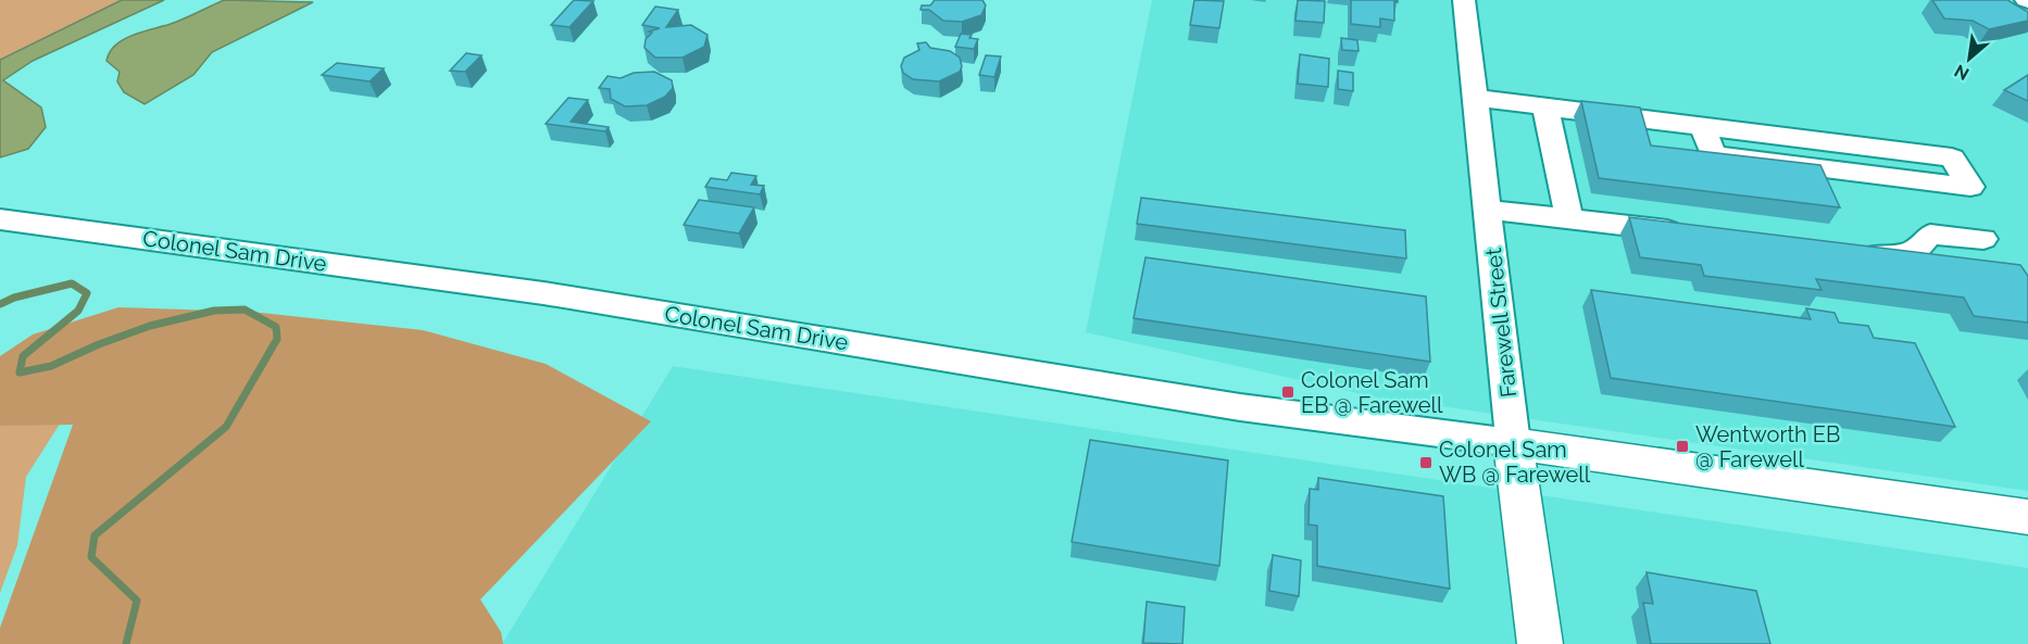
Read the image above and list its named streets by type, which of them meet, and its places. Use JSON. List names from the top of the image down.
{
  "streets": {
    "main road": ["Farewell Street"],
    "street": ["Colonel Sam Drive"]
  },
  "crossings": [
    ["Colonel Sam Drive", "Farewell Street"]
  ],
  "places": {
    "transit": ["Colonel Sam EB @ Farewell", "Wentworth EB @ Farewell", "Colonel Sam WB @ Farewell"]
  },
  "north": "bottom left"
}
